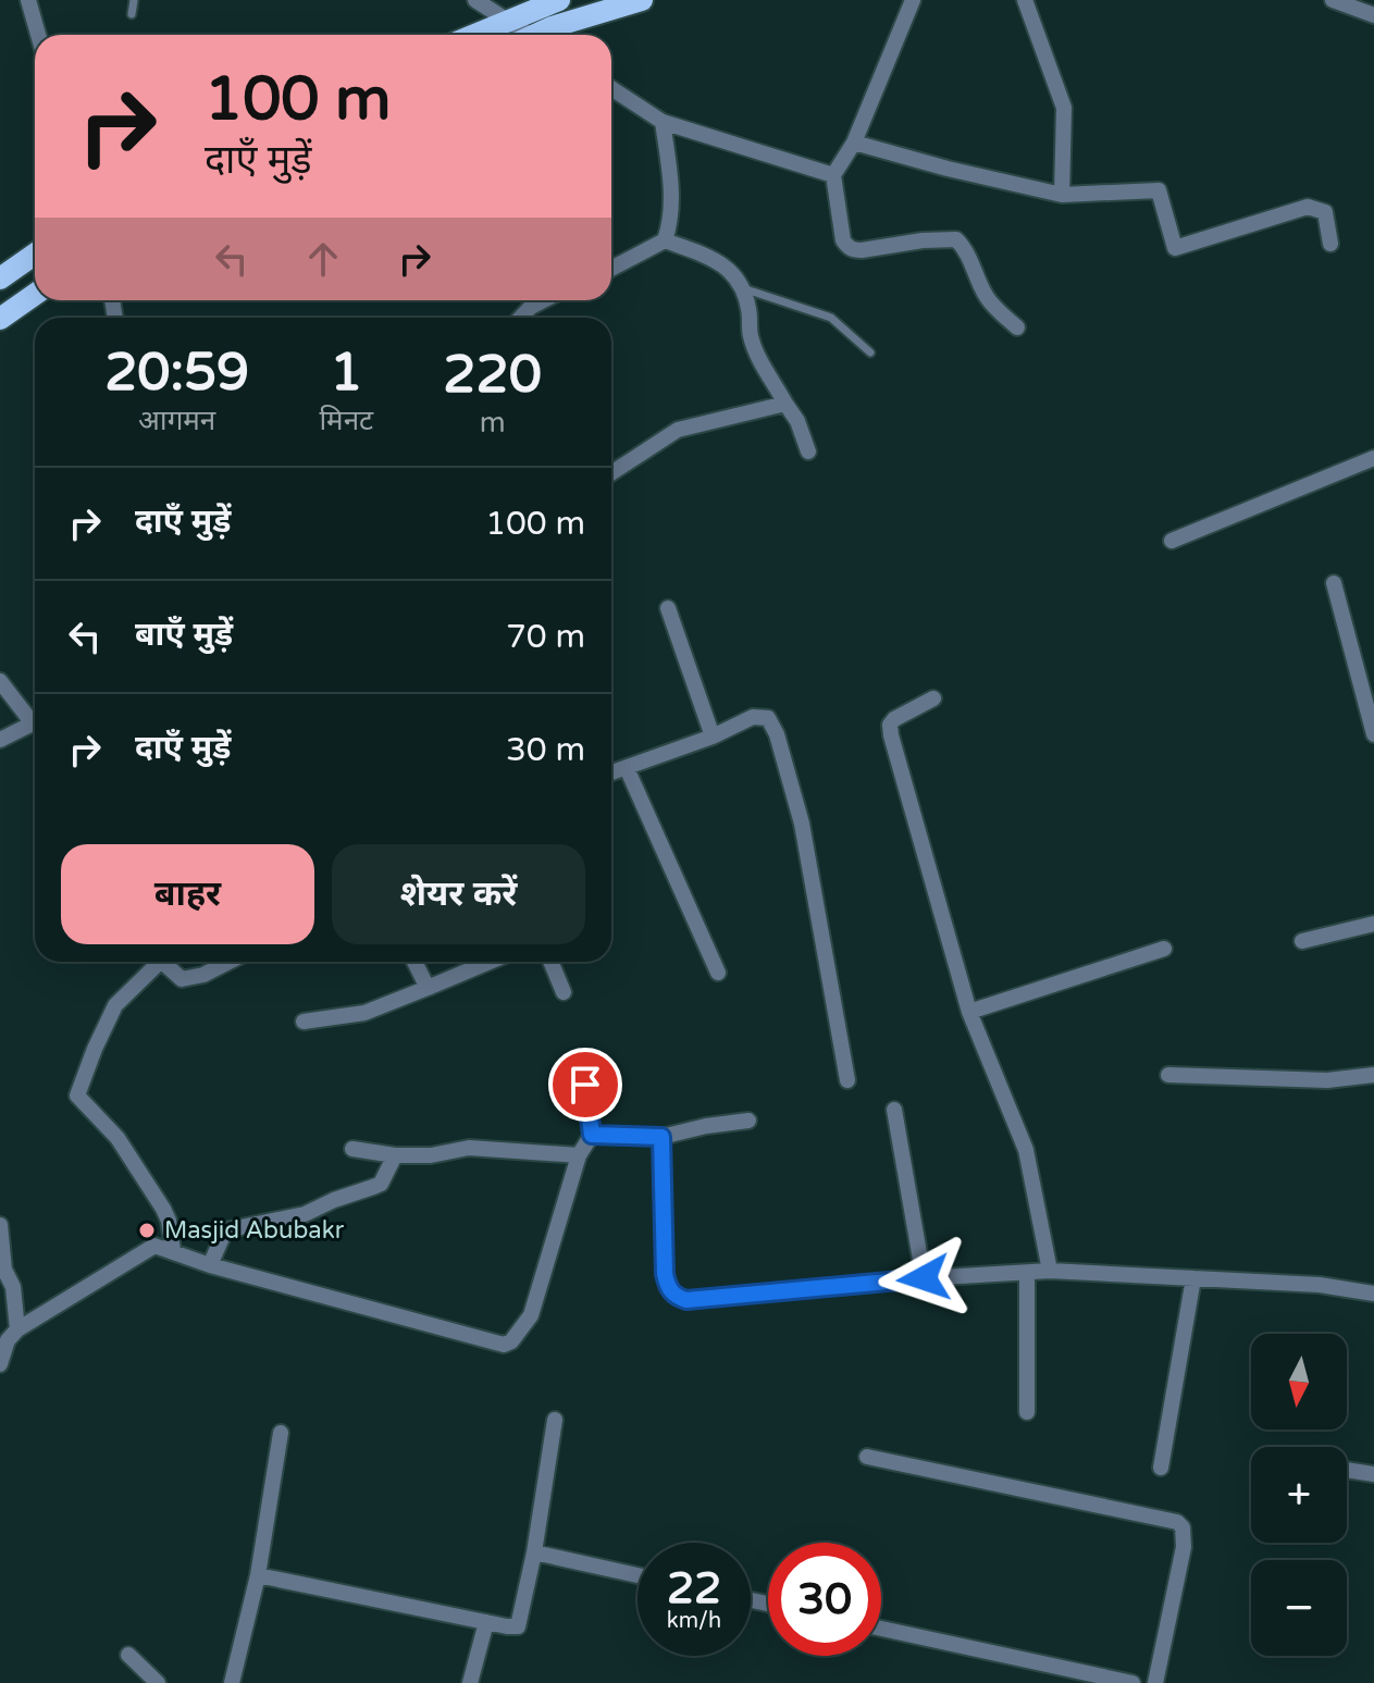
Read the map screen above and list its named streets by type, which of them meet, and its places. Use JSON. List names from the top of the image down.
{
  "places": ["Masjid Abubakr"],
  "north": "bottom",
  "page": {
    "turn": ["100 m", "दाएँ मुड़ें"],
    "eta": [
      "20:59",
      "आगमन",
      "1",
      "मिनट",
      "220",
      "m"
    ],
    "list": [
      {
        "name": "दाएँ मुड़ें",
        "value": "100 m"
      },
      {
        "name": "बाएँ मुड़ें",
        "value": "70 m"
      },
      {
        "name": "दाएँ मुड़ें",
        "value": "30 m"
      }
    ],
    "buttons": ["बाहर", "शेयर करें"],
    "map_buttons": ["+", "−"],
    "speed": "22 km/h",
    "limit": "30"
  }
}
